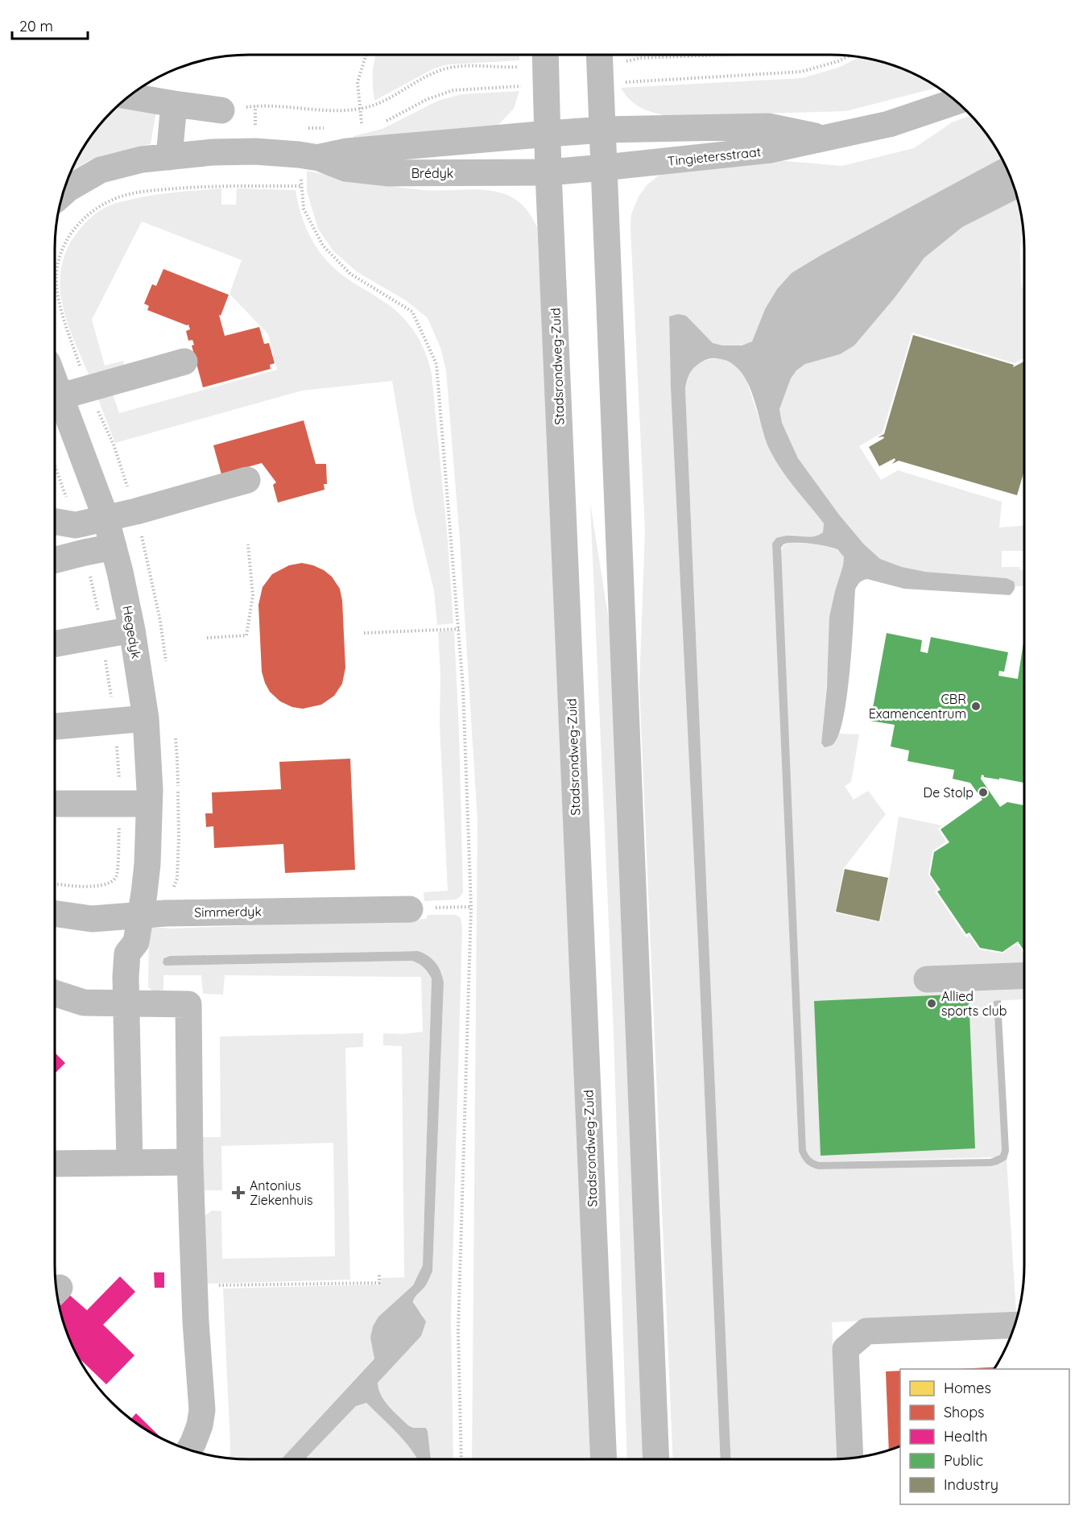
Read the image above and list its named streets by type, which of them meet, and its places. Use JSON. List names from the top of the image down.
{
  "streets": {
    "main road": [
      "Tingietersstraat",
      "Brédyk",
      "Stadsrondweg-Zuid",
      "Hegedyk",
      "Simmerdyk"
    ]
  },
  "crossings": [
    ["Tingietersstraat", "Brédyk"],
    ["Tingietersstraat", "Stadsrondweg-Zuid"],
    ["Brédyk", "Stadsrondweg-Zuid"],
    ["Hegedyk", "Simmerdyk"]
  ],
  "places": {
    "other": ["CBR Examencentrum", "De Stolp", "Allied sports club"],
    "health": ["Antonius Ziekenhuis"]
  },
  "legend": [
    "Homes",
    "Shops",
    "Health",
    "Public",
    "Industry"
  ],
  "scale_bar": "20 m"
}
